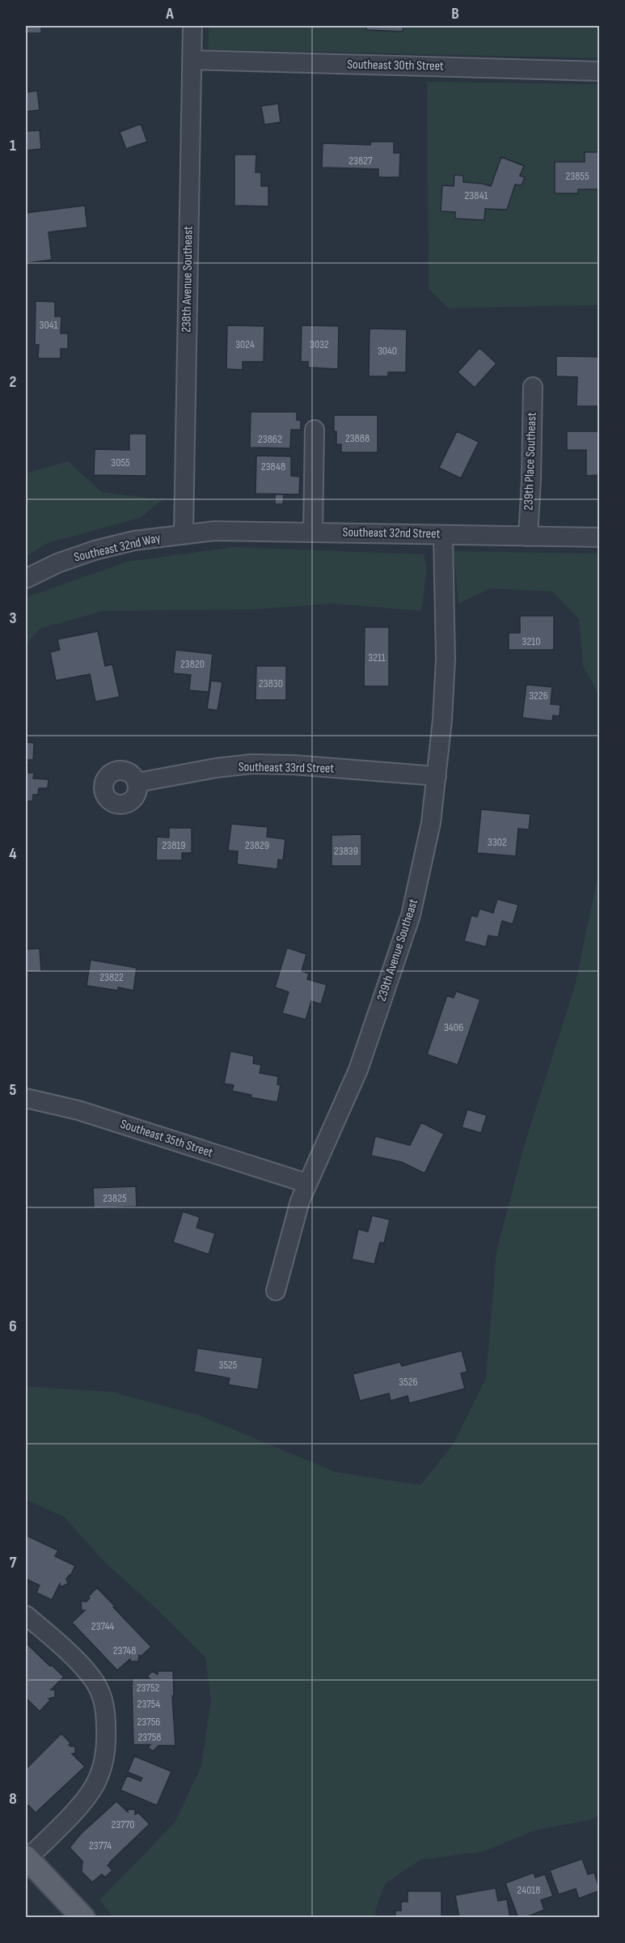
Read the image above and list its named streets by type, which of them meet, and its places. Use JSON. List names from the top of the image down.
{
  "streets": {
    "street": [
      "Southeast 30th Street",
      "238th Avenue Southeast",
      "239th Place Southeast",
      "Southeast 32nd Street",
      "Southeast 32nd Way",
      "Southeast 33rd Street",
      "239th Avenue Southeast",
      "Southeast 35th Street"
    ]
  },
  "crossings": [
    ["Southeast 30th Street", "238th Avenue Southeast"],
    ["238th Avenue Southeast", "Southeast 32nd Street"],
    ["238th Avenue Southeast", "Southeast 32nd Way"],
    ["239th Place Southeast", "Southeast 32nd Street"],
    ["Southeast 32nd Street", "Southeast 32nd Way"],
    ["Southeast 32nd Street", "239th Avenue Southeast"],
    ["Southeast 33rd Street", "239th Avenue Southeast"],
    ["239th Avenue Southeast", "Southeast 35th Street"]
  ],
  "house_numbers": [
    "23827",
    "23855",
    "23841",
    "3041",
    "3024",
    "3032",
    "3040",
    "23888",
    "23862",
    "3055",
    "23848",
    "3210",
    "3211",
    "23820",
    "23830",
    "3226",
    "3302",
    "23819",
    "23829",
    "23839",
    "23822",
    "3406",
    "23825",
    "3525",
    "3526",
    "23744",
    "23748",
    "23752",
    "23754",
    "23756",
    "23758",
    "23770",
    "23774",
    "24018"
  ],
  "grid": {
    "columns": ["A", "B"],
    "rows": [
      "1",
      "2",
      "3",
      "4",
      "5",
      "6",
      "7",
      "8"
    ]
  }
}
